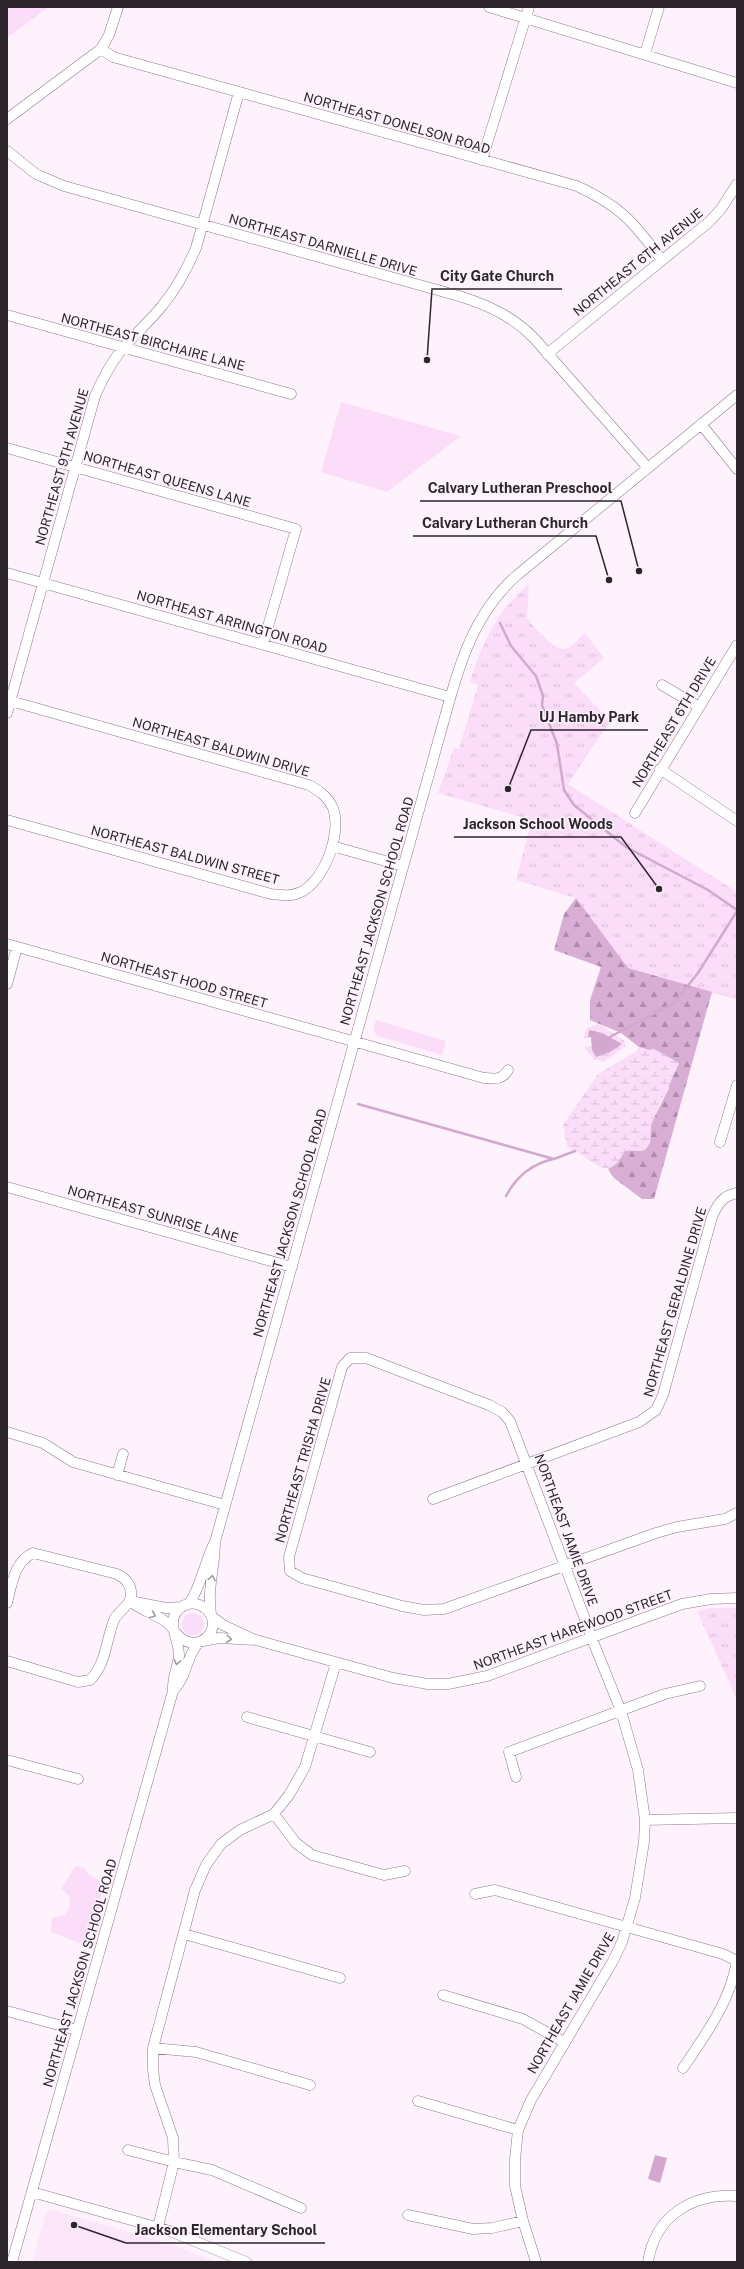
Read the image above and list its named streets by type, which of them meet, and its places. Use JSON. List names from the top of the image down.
{
  "streets": {
    "street": [
      "NORTHEAST DONELSON ROAD",
      "NORTHEAST DARNIELLE DRIVE",
      "NORTHEAST 6TH AVENUE",
      "NORTHEAST BIRCHAIRE LANE",
      "NORTHEAST 9TH AVENUE",
      "NORTHEAST QUEENS LANE",
      "NORTHEAST ARRINGTON ROAD",
      "NORTHEAST 6TH DRIVE",
      "NORTHEAST BALDWIN DRIVE",
      "NORTHEAST BALDWIN STREET",
      "NORTHEAST JACKSON SCHOOL ROAD",
      "NORTHEAST HOOD STREET",
      "NORTHEAST SUNRISE LANE",
      "NORTHEAST GERALDINE DRIVE",
      "NORTHEAST TRISHA DRIVE",
      "NORTHEAST JAMIE DRIVE",
      "NORTHEAST HAREWOOD STREET"
    ]
  },
  "crossings": [
    ["NORTHEAST DONELSON ROAD", "NORTHEAST 6TH AVENUE"],
    ["NORTHEAST DONELSON ROAD", "NORTHEAST 9TH AVENUE"],
    ["NORTHEAST DARNIELLE DRIVE", "NORTHEAST 6TH AVENUE"],
    ["NORTHEAST DARNIELLE DRIVE", "NORTHEAST 9TH AVENUE"],
    ["NORTHEAST DARNIELLE DRIVE", "NORTHEAST JACKSON SCHOOL ROAD"],
    ["NORTHEAST BIRCHAIRE LANE", "NORTHEAST 9TH AVENUE"],
    ["NORTHEAST 9TH AVENUE", "NORTHEAST QUEENS LANE"],
    ["NORTHEAST 9TH AVENUE", "NORTHEAST ARRINGTON ROAD"],
    ["NORTHEAST 9TH AVENUE", "NORTHEAST BALDWIN DRIVE"],
    ["NORTHEAST QUEENS LANE", "NORTHEAST ARRINGTON ROAD"],
    ["NORTHEAST ARRINGTON ROAD", "NORTHEAST JACKSON SCHOOL ROAD"],
    ["NORTHEAST BALDWIN DRIVE", "NORTHEAST BALDWIN STREET"],
    ["NORTHEAST JACKSON SCHOOL ROAD", "NORTHEAST HOOD STREET"],
    ["NORTHEAST JACKSON SCHOOL ROAD", "NORTHEAST SUNRISE LANE"],
    ["NORTHEAST JACKSON SCHOOL ROAD", "NORTHEAST HAREWOOD STREET"],
    ["NORTHEAST GERALDINE DRIVE", "NORTHEAST JAMIE DRIVE"],
    ["NORTHEAST TRISHA DRIVE", "NORTHEAST JAMIE DRIVE"],
    ["NORTHEAST JAMIE DRIVE", "NORTHEAST HAREWOOD STREET"]
  ],
  "places": [
    "City Gate Church",
    "Calvary Lutheran Preschool",
    "Calvary Lutheran Church",
    "UJ Hamby Park",
    "Jackson School Woods",
    "Jackson Elementary School"
  ]
}
